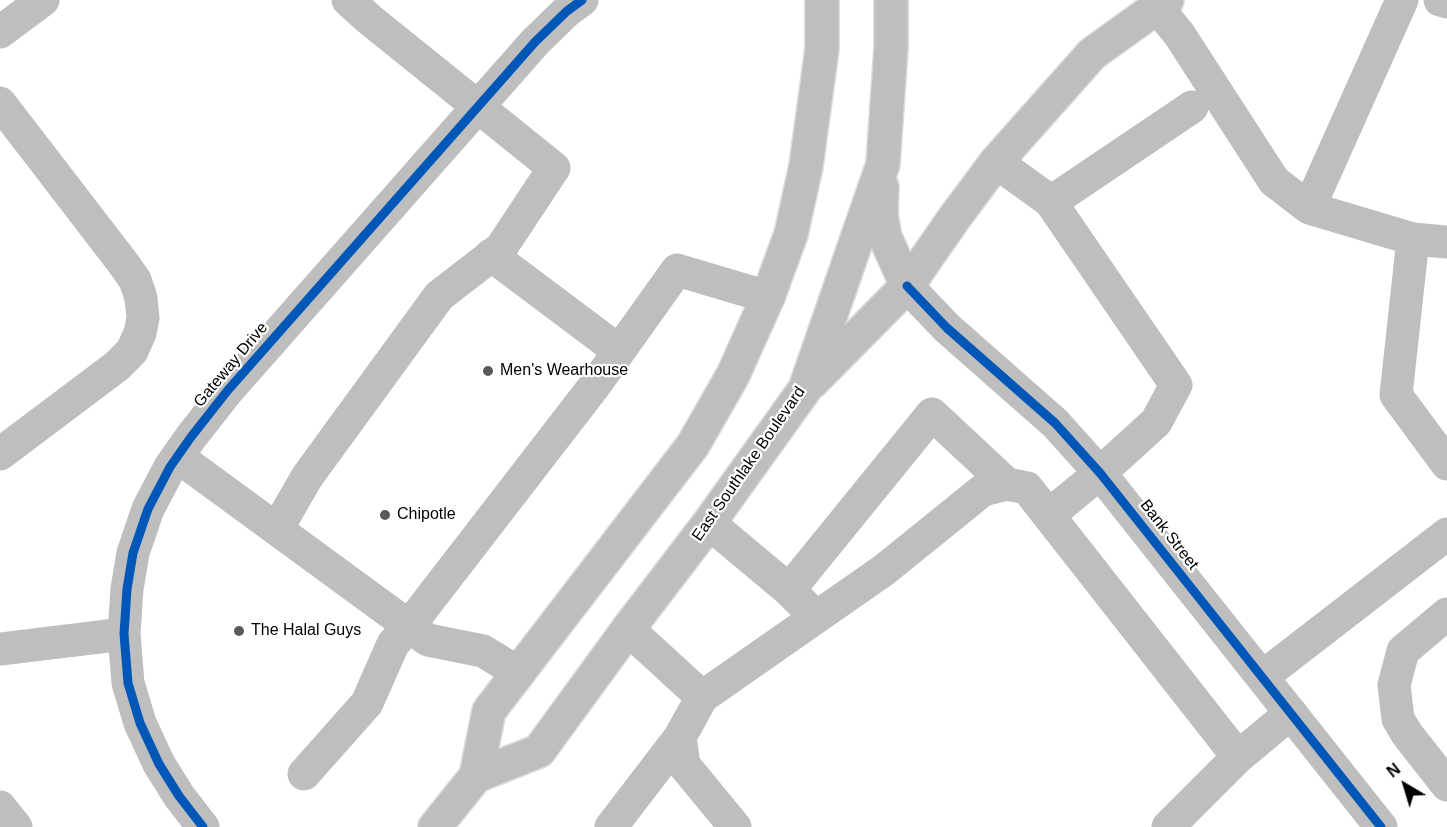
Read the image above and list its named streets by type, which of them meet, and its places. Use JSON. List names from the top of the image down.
{
  "streets": {
    "main road": ["Gateway Drive", "East Southlake Boulevard", "Bank Street"]
  },
  "crossings": [
    ["East Southlake Boulevard", "Bank Street"]
  ],
  "places": ["Men's Wearhouse", "Chipotle", "The Halal Guys"],
  "north": "top left"
}
